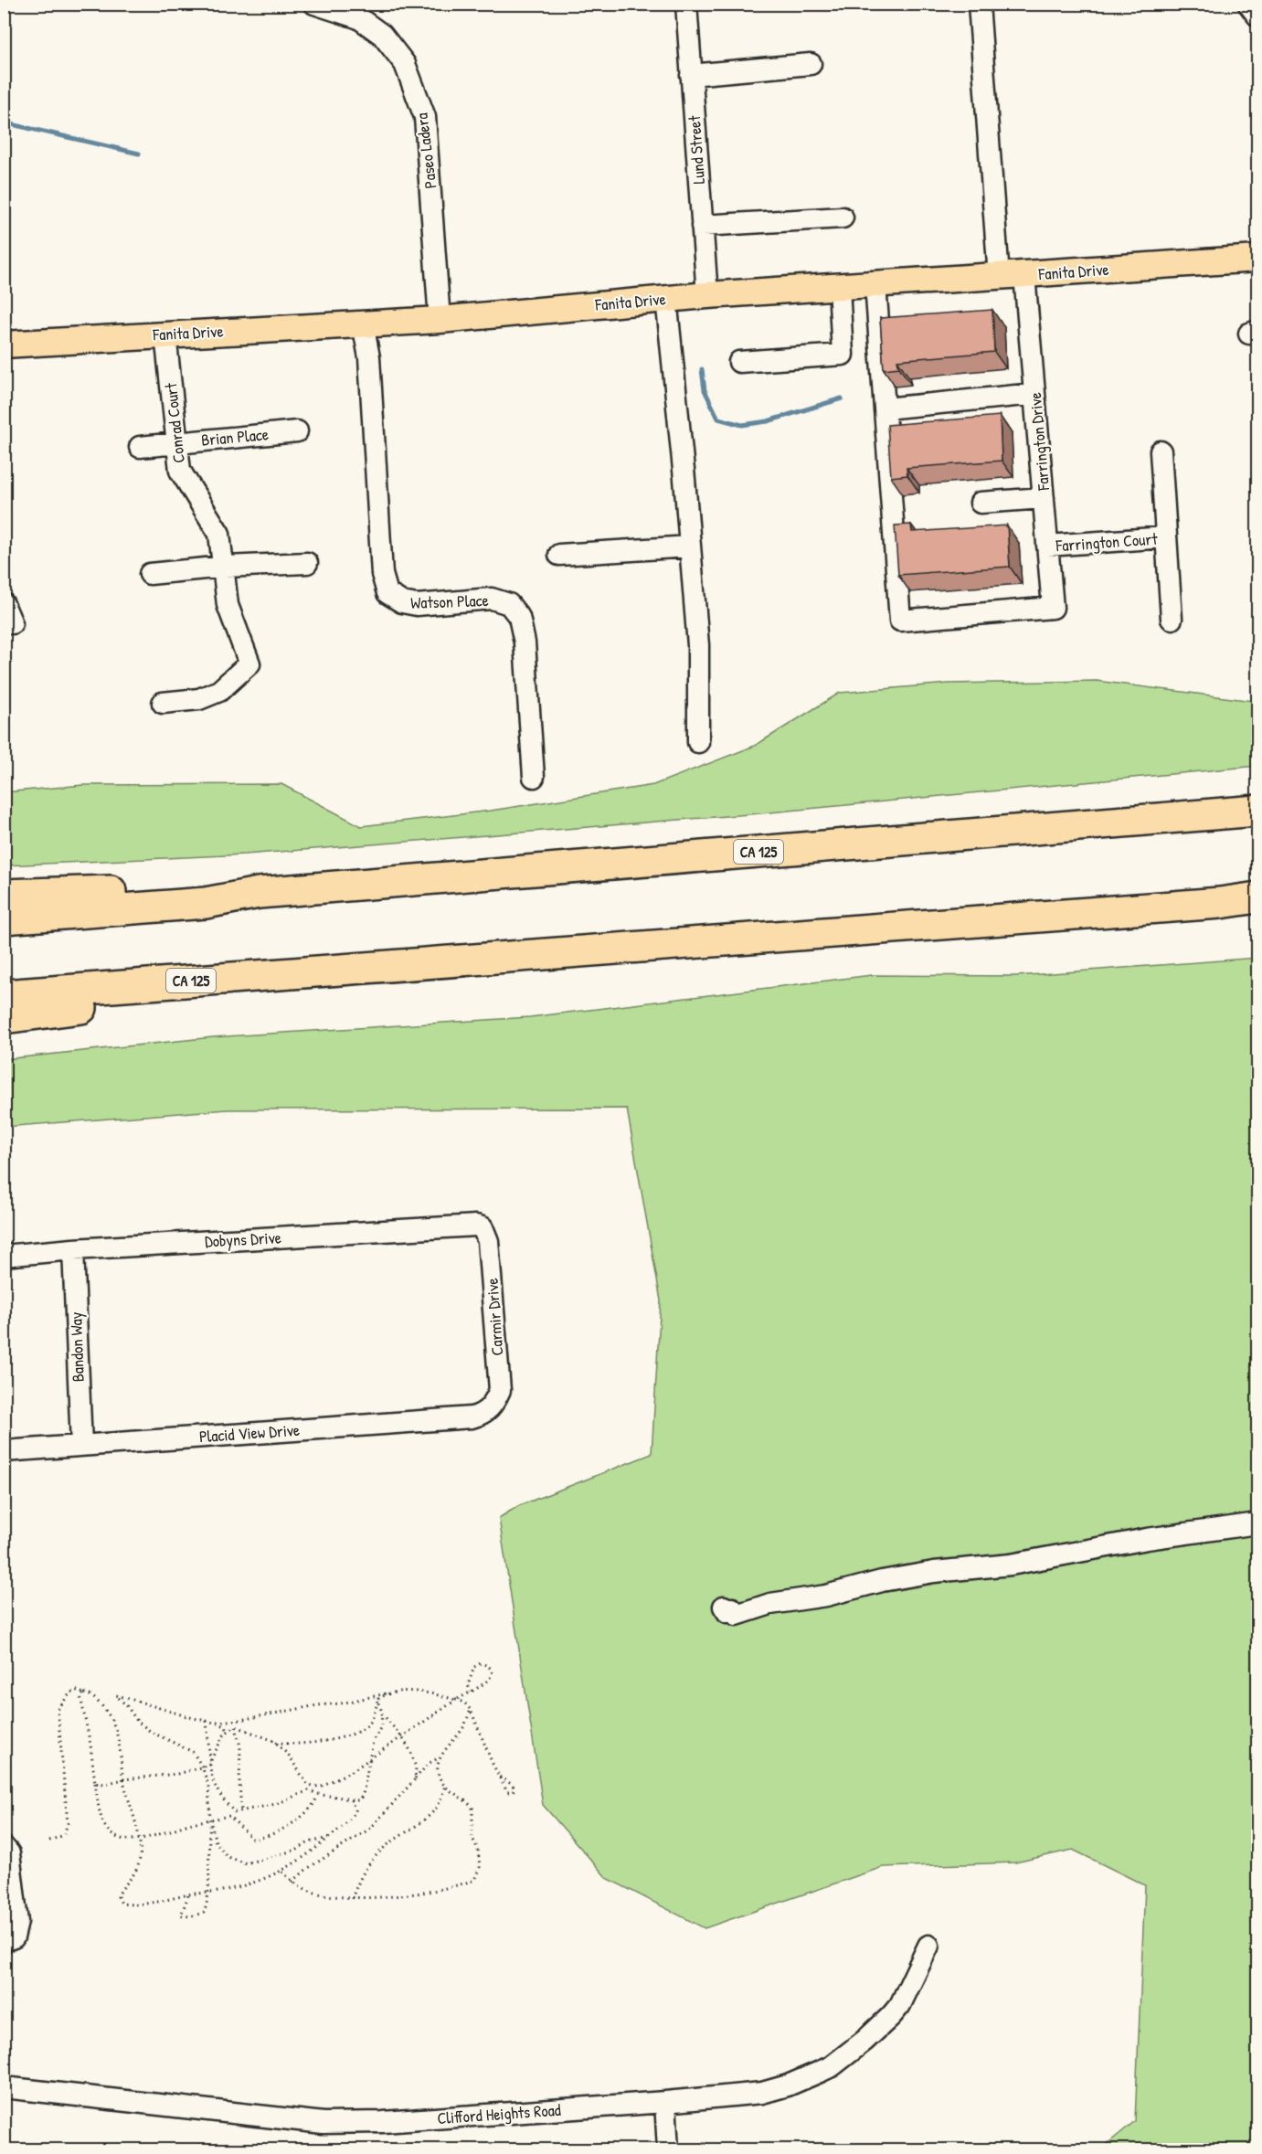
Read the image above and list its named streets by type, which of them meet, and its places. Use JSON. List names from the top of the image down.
{
  "streets": {
    "highway": ["CA 125"],
    "main road": ["Fanita Drive"],
    "street": [
      "Lund Street",
      "Paseo Ladera",
      "Conrad Court",
      "Brian Place",
      "Farrington Drive",
      "Farrington Court",
      "Watson Place",
      "Dobyns Drive",
      "Carmir Drive",
      "Bandon Way",
      "Placid View Drive",
      "Clifford Heights Road"
    ]
  },
  "crossings": [
    ["Lund Street", "Fanita Drive"],
    ["Paseo Ladera", "Fanita Drive"],
    ["Fanita Drive", "Conrad Court"],
    ["Fanita Drive", "Farrington Drive"],
    ["Fanita Drive", "Watson Place"],
    ["Conrad Court", "Brian Place"],
    ["Farrington Drive", "Farrington Court"],
    ["Dobyns Drive", "Carmir Drive"],
    ["Dobyns Drive", "Bandon Way"],
    ["Carmir Drive", "Placid View Drive"],
    ["Bandon Way", "Placid View Drive"]
  ]
}
